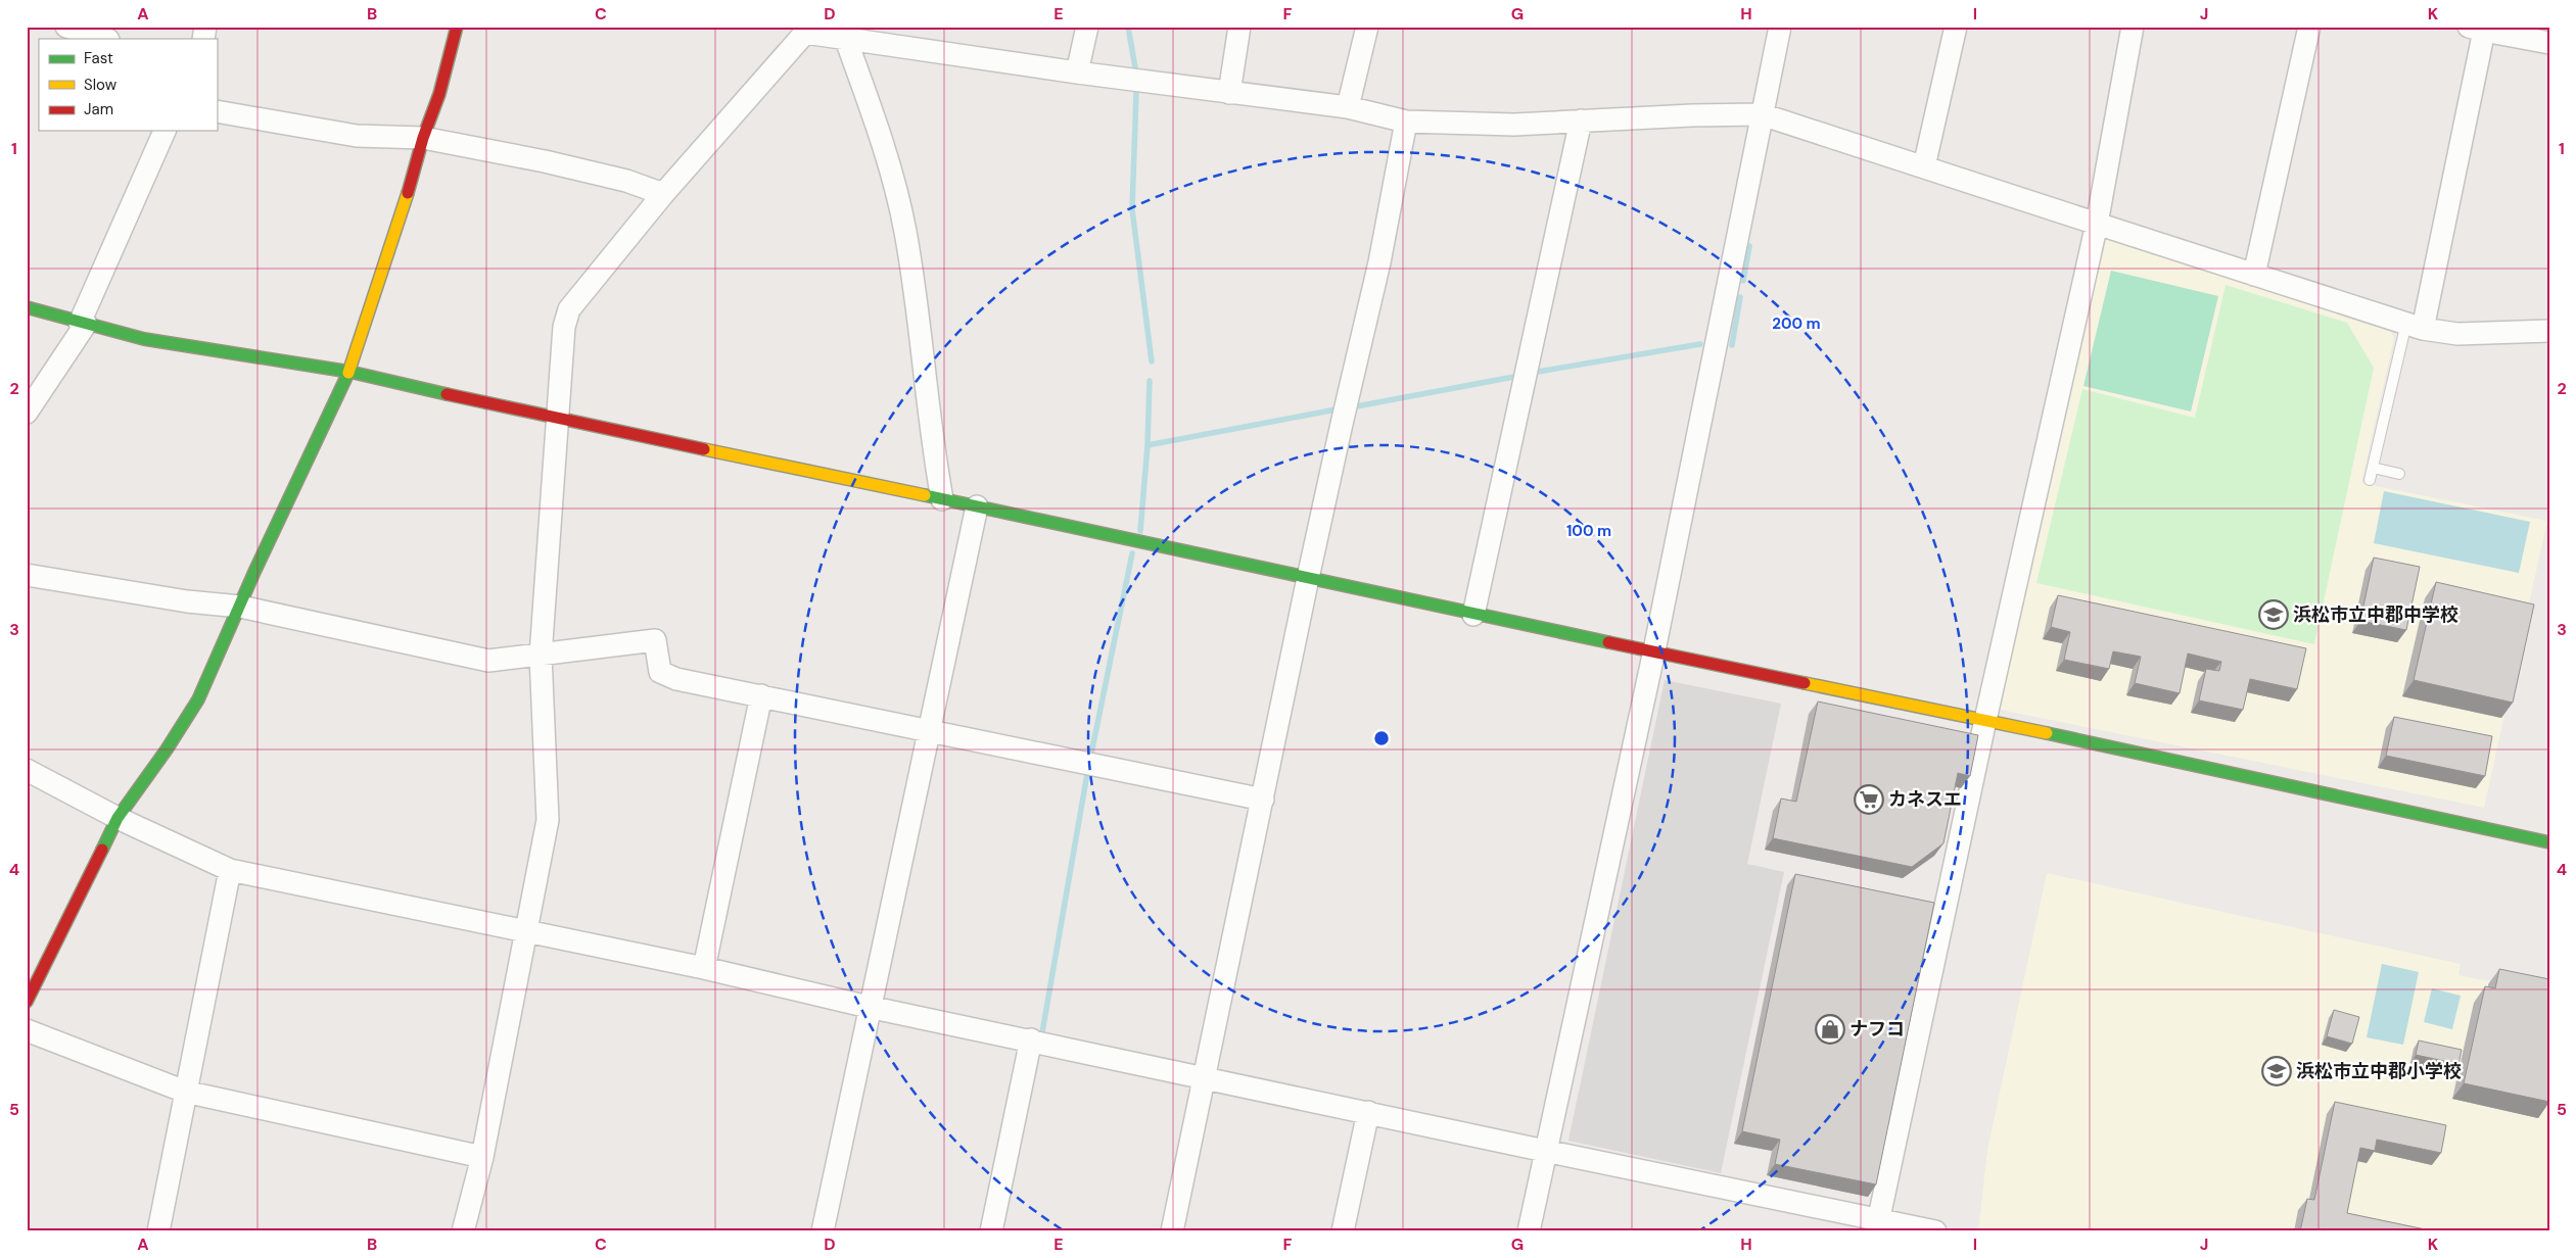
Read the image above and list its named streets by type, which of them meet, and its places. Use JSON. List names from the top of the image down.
{
  "places": {
    "school or university": ["浜松市立中郡中学校", "浜松市立中郡小学校"],
    "supermarket": ["カネスエ"],
    "shop": ["ナフコ"]
  },
  "legend": ["Fast", "Slow", "Jam"],
  "grid": {
    "columns": [
      "A",
      "B",
      "C",
      "D",
      "E",
      "F",
      "G",
      "H",
      "I",
      "J",
      "K"
    ],
    "rows": [
      "1",
      "2",
      "3",
      "4",
      "5"
    ]
  },
  "rings": ["200 m", "100 m"]
}
